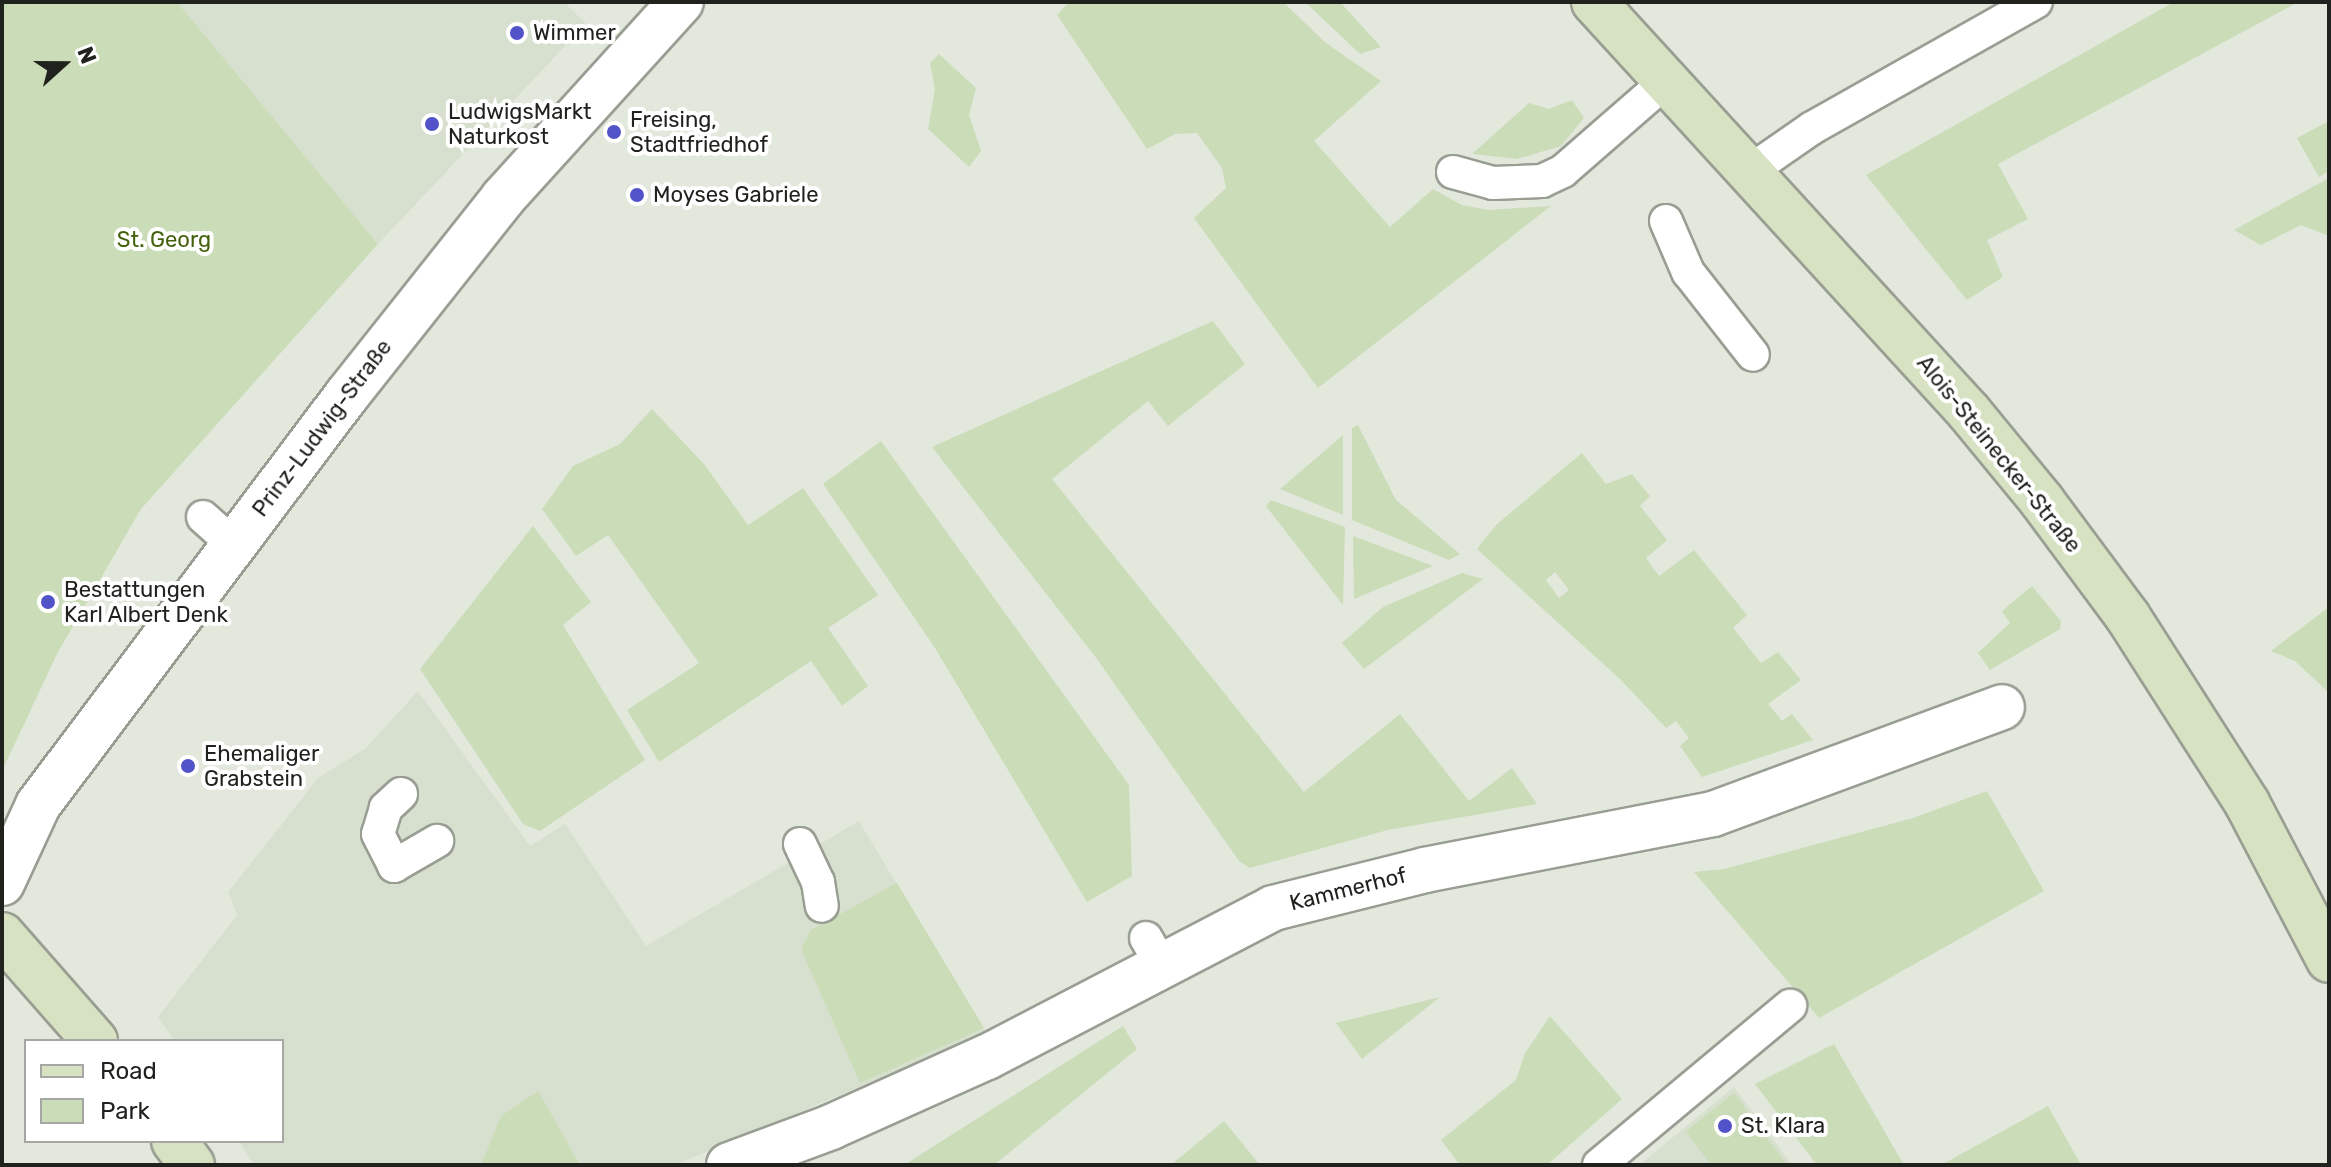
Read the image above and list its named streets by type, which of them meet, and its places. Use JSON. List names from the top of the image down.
{
  "streets": {
    "main road": ["Alois-Steinecker-Straße"],
    "street": ["Prinz-Ludwig-Straße", "Kammerhof"]
  },
  "parks": ["St. Georg"],
  "places": [
    "Wimmer",
    "LudwigsMarkt Naturkost",
    "Freising, Stadtfriedhof",
    "Moyses Gabriele",
    "Bestattungen Karl Albert Denk",
    "Ehemaliger Grabstein",
    "St. Klara"
  ],
  "legend": ["Road", "Park"],
  "north": "right"
}
